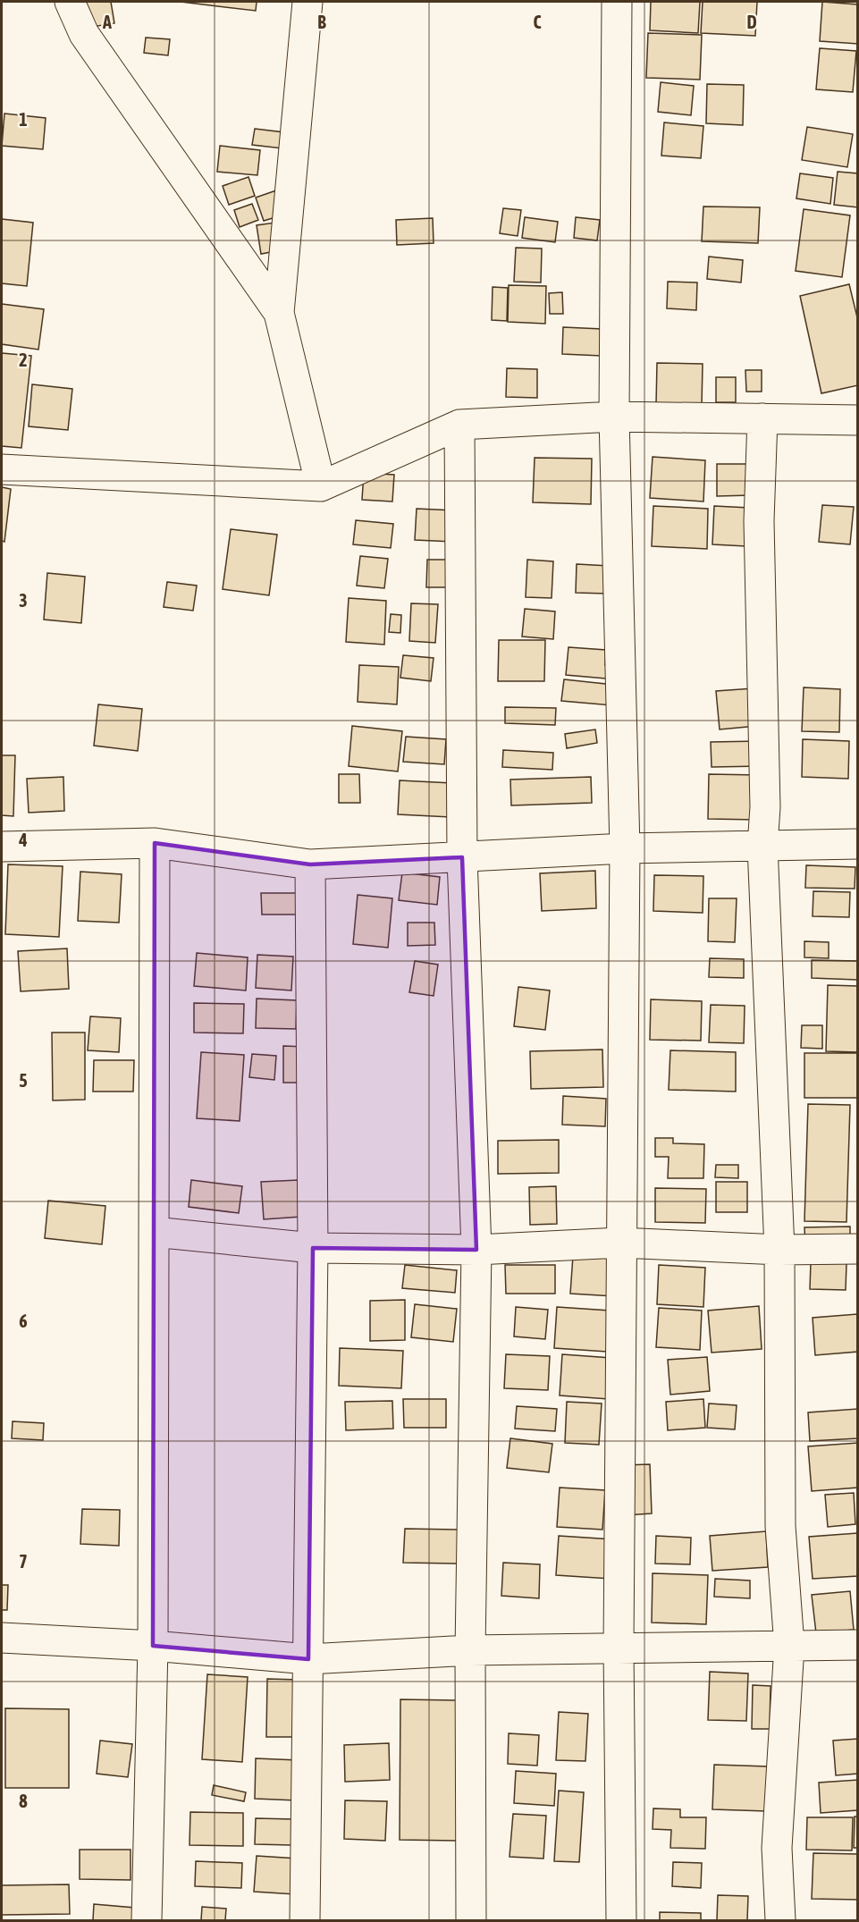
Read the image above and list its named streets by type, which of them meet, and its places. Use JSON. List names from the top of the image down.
{
  "grid": {
    "columns": [
      "A",
      "B",
      "C",
      "D"
    ],
    "rows": [
      "1",
      "2",
      "3",
      "4",
      "5",
      "6",
      "7",
      "8"
    ]
  }
}
